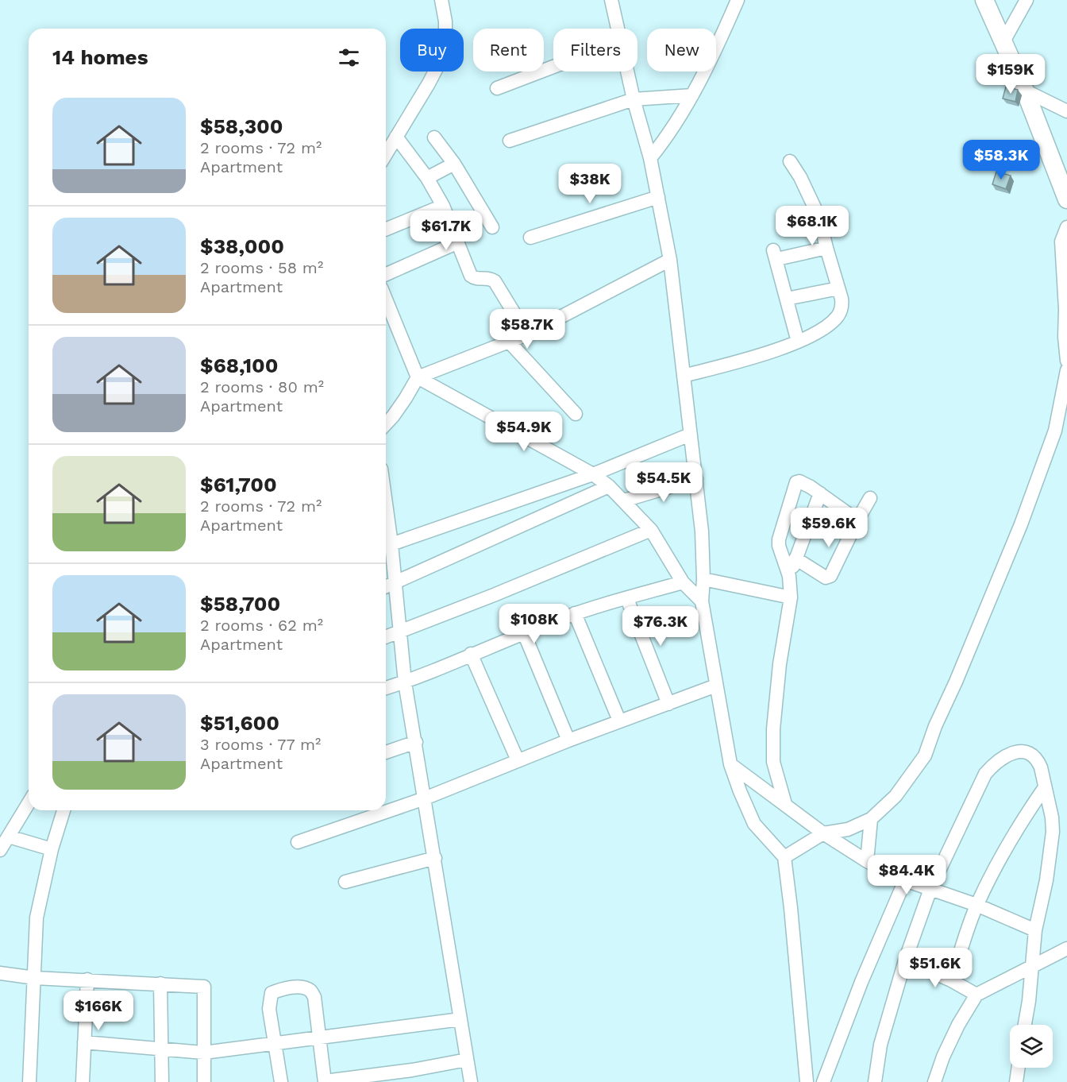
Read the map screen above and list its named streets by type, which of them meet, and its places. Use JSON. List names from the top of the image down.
{
  "page": {
    "chip": [
      "Buy",
      "Rent",
      "Filters",
      "New"
    ],
    "heading": "14 homes",
    "price": [
      "$159K",
      "$58.3K",
      "$38K",
      "$68.1K",
      "$61.7K",
      "$58.7K",
      "$54.9K",
      "$54.5K",
      "$59.6K",
      "$108K",
      "$76.3K",
      "$84.4K",
      "$51.6K",
      "$166K"
    ],
    "list": [
      {
        "name": "$58,300",
        "note": "2 rooms · 72 m² · Apartment"
      },
      {
        "name": "$38,000",
        "note": "2 rooms · 58 m² · Apartment"
      },
      {
        "name": "$68,100",
        "note": "2 rooms · 80 m² · Apartment"
      },
      {
        "name": "$61,700",
        "note": "2 rooms · 72 m² · Apartment"
      },
      {
        "name": "$58,700",
        "note": "2 rooms · 62 m² · Apartment"
      },
      {
        "name": "$51,600",
        "note": "3 rooms · 77 m² · Apartment"
      }
    ]
  }
}
